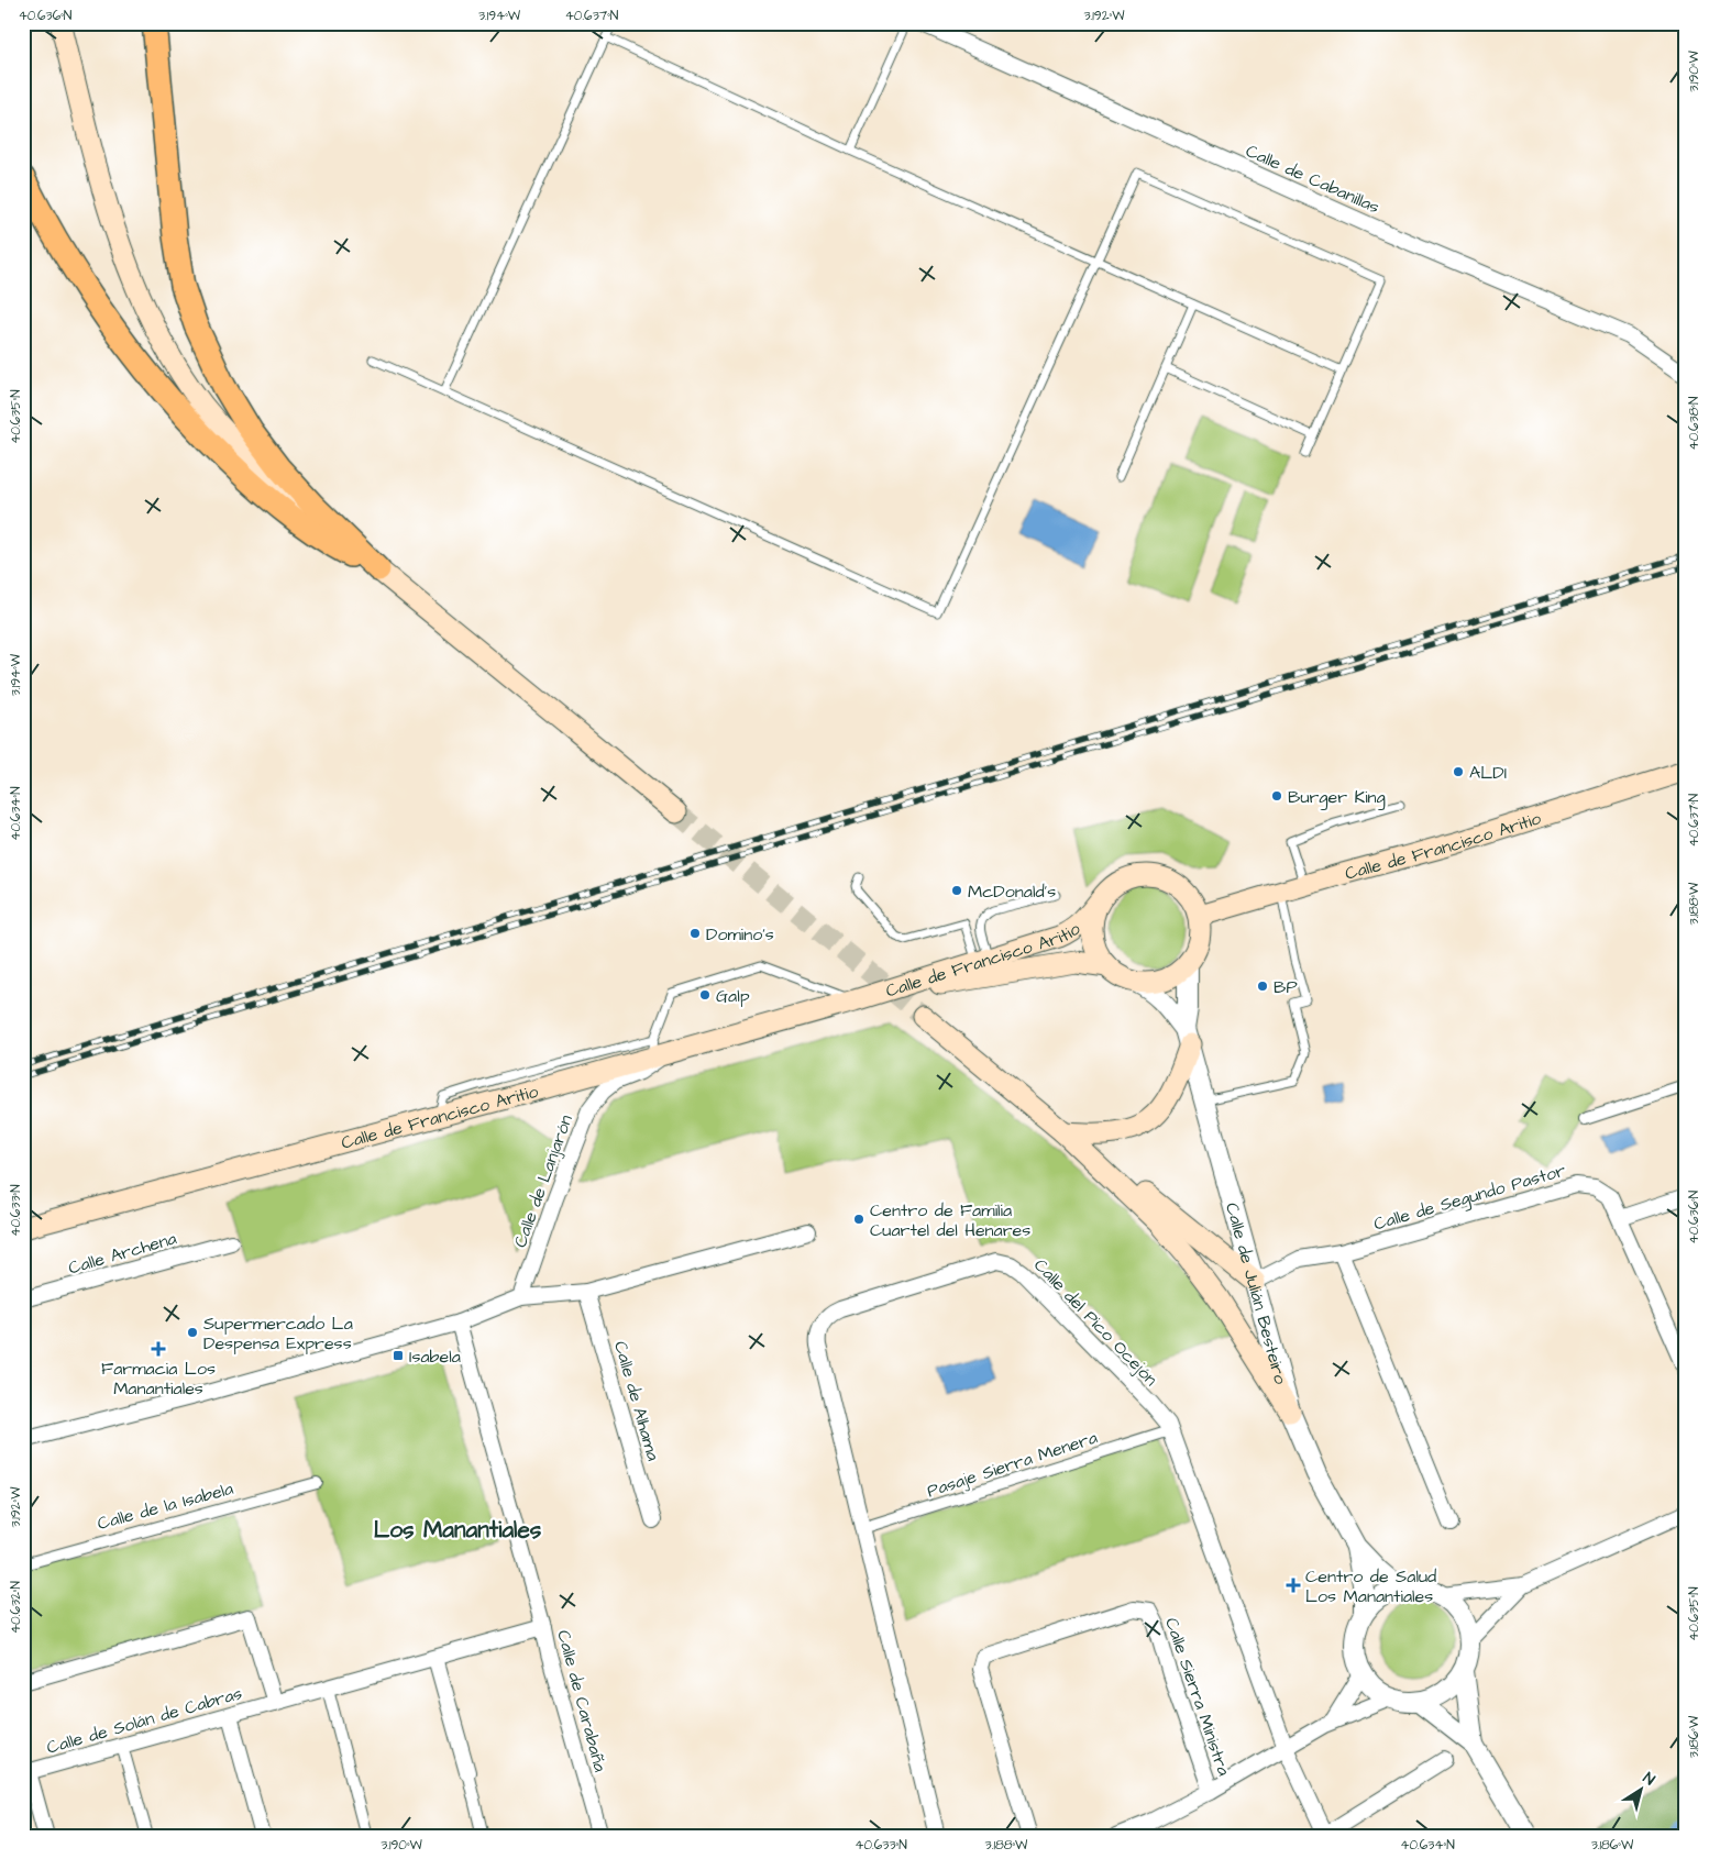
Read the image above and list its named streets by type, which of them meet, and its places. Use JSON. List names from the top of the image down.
{
  "streets": {
    "main road": ["Calle de Francisco Aritio"],
    "street": [
      "Calle de Cabanillas",
      "Calle de Lanjarón",
      "Calle de Segundo Pastor",
      "Calle Archena",
      "Calle de Julián Besteiro",
      "Calle del Pico Ocejón",
      "Calle de Alhama",
      "Pasaje Sierra Menera",
      "Calle de la Isabela",
      "Calle Sierra Ministra",
      "Calle de Carabaña",
      "Calle de Solán de Cabras"
    ]
  },
  "crossings": [
    ["Calle de Francisco Aritio", "Calle de Lanjarón"],
    ["Calle de Francisco Aritio", "Calle de Julián Besteiro"],
    ["Calle de Segundo Pastor", "Calle de Julián Besteiro"],
    ["Calle del Pico Ocejón", "Pasaje Sierra Menera"],
    ["Calle de Carabaña", "Calle de Solán de Cabras"]
  ],
  "districts": ["Los Manantiales"],
  "places": {
    "other": [
      "ALDI",
      "Burger King",
      "McDonald's",
      "Domino's",
      "BP",
      "Galp",
      "Centro de Familia Cuartel del Henares",
      "Supermercado La Despensa Express"
    ],
    "health": ["Farmacia Los Manantiales", "Centro de Salud Los Manantiales"],
    "transit": ["Isabela"]
  },
  "north": "top right",
  "coordinates": [
    "40.636°N",
    "3.194°W",
    "40.637°N",
    "3.192°W",
    "3.190°W",
    "40.635°N",
    "40.638°N",
    "40.634°N",
    "3.188°W",
    "40.633°N",
    "40.632°N",
    "3.186°W"
  ]
}
